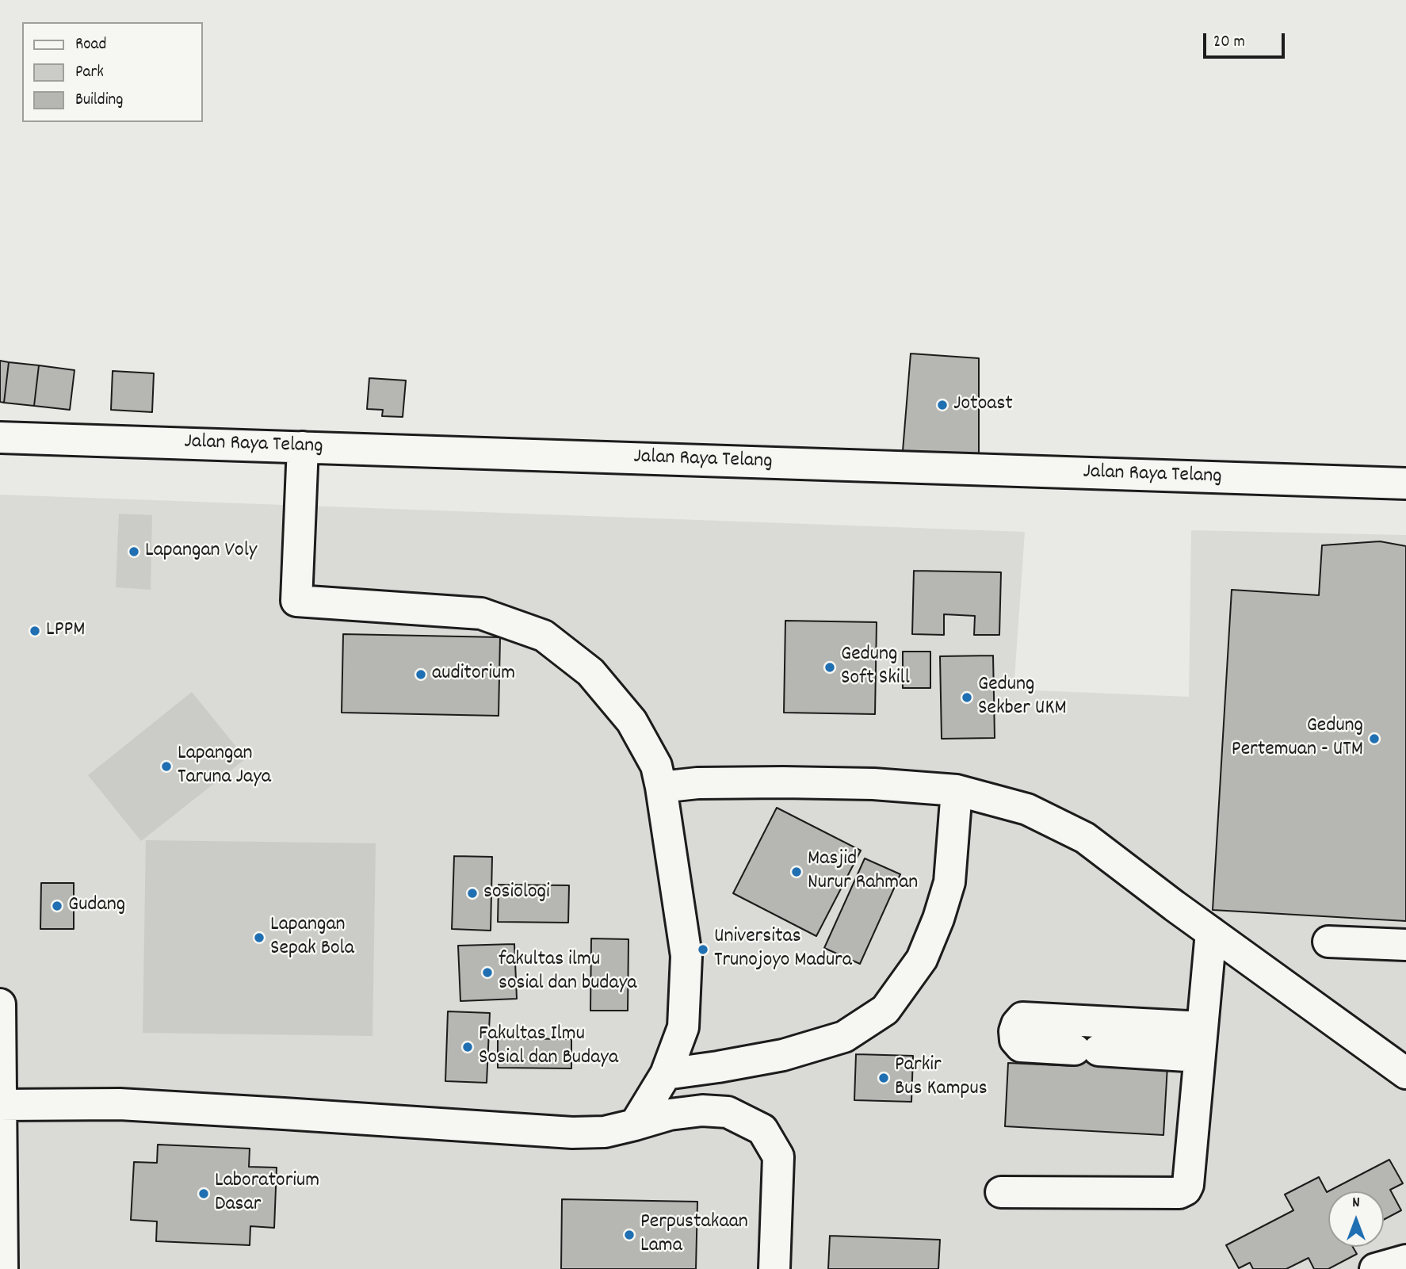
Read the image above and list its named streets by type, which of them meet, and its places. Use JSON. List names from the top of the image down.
{
  "streets": {
    "street": ["Jalan Raya Telang"]
  },
  "places": [
    "Jotoast",
    "Lapangan Voly",
    "LPPM",
    "Gedung Soft Skill",
    "auditorium",
    "Gedung Sekber UKM",
    "Gedung Pertemuan - UTM",
    "Lapangan Taruna Jaya",
    "Masjid Nurur Rahman",
    "sosiologi",
    "Gudang",
    "Lapangan Sepak Bola",
    "Universitas Trunojoyo Madura",
    "fakultas ilmu sosial dan budaya",
    "Fakultas Ilmu Sosial dan Budaya",
    "Parkir Bus Kampus",
    "Laboratorium Dasar",
    "Perpustakaan Lama"
  ],
  "legend": ["Road", "Park", "Building"],
  "scale_bar": "20 m",
  "north": "top"
}
